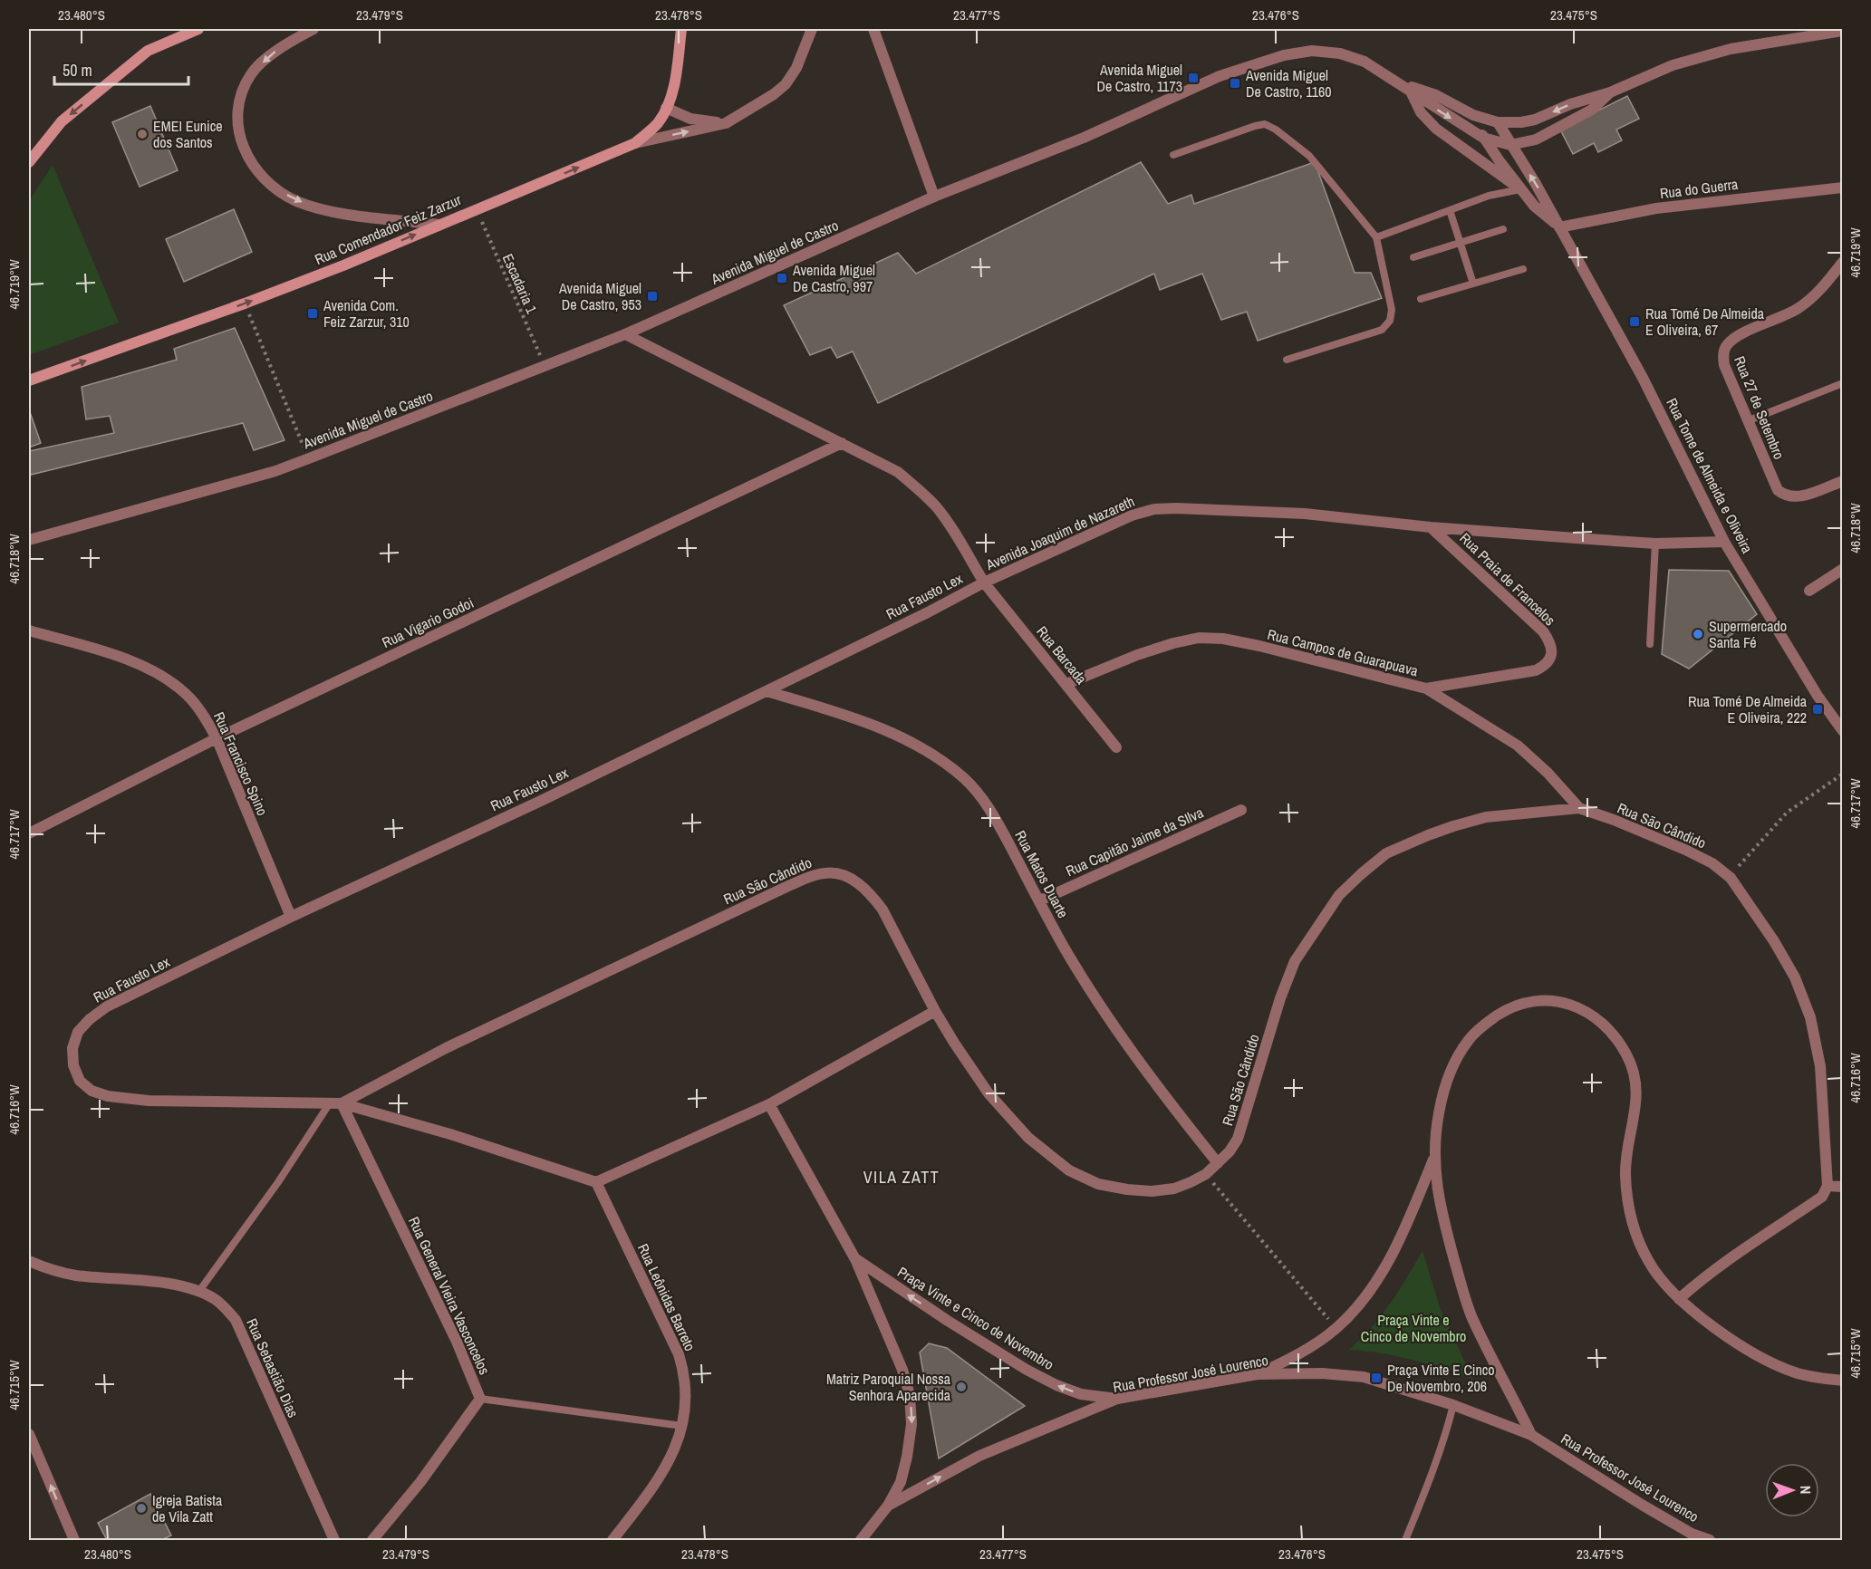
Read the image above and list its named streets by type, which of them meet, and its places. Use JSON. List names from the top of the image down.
{
  "streets": {
    "main road": ["Rua Comendador Feiz Zarzur"],
    "street": [
      "Rua do Guerra",
      "Avenida Miguel de Castro",
      "Rua 27 de Setembro",
      "Rua Tome de Almeida e Oliveira",
      "Avenida Joaquim de Nazareth",
      "Rua Praia de Francelos",
      "Rua Fausto Lex",
      "Rua Vigario Godoi",
      "Rua Campos de Guarapuava",
      "Rua Barcada",
      "Rua Francisco Spino",
      "Rua São Cândido",
      "Rua Capitão Jaime da SIlva",
      "Rua Matos Duarte",
      "Rua General Vieira Vasconcelos",
      "Rua Leônidas Barreto",
      "Praça Vinte e Cinco de Novembro",
      "Rua Sebastião Dias",
      "Rua Professor José Lourenco"
    ],
    "path": ["Escadaria 1"]
  },
  "crossings": [
    ["Rua do Guerra", "Rua Tome de Almeida e Oliveira"],
    ["Rua Comendador Feiz Zarzur", "Escadaria 1"],
    ["Avenida Miguel de Castro", "Escadaria 1"],
    ["Avenida Miguel de Castro", "Rua Tome de Almeida e Oliveira"],
    ["Avenida Miguel de Castro", "Avenida Joaquim de Nazareth"],
    ["Rua Tome de Almeida e Oliveira", "Avenida Joaquim de Nazareth"],
    ["Avenida Joaquim de Nazareth", "Rua Praia de Francelos"],
    ["Avenida Joaquim de Nazareth", "Rua Fausto Lex"],
    ["Avenida Joaquim de Nazareth", "Rua Vigario Godoi"],
    ["Avenida Joaquim de Nazareth", "Rua Barcada"],
    ["Rua Praia de Francelos", "Rua Campos de Guarapuava"],
    ["Rua Fausto Lex", "Rua Barcada"],
    ["Rua Fausto Lex", "Rua Francisco Spino"],
    ["Rua Fausto Lex", "Rua São Cândido"],
    ["Rua Fausto Lex", "Rua Matos Duarte"],
    ["Rua Fausto Lex", "Rua General Vieira Vasconcelos"],
    ["Rua Fausto Lex", "Rua Leônidas Barreto"],
    ["Rua Vigario Godoi", "Rua Francisco Spino"],
    ["Rua Campos de Guarapuava", "Rua Barcada"],
    ["Rua Campos de Guarapuava", "Rua São Cândido"],
    ["Rua São Cândido", "Rua Matos Duarte"],
    ["Rua São Cândido", "Rua General Vieira Vasconcelos"],
    ["Rua Capitão Jaime da SIlva", "Rua Matos Duarte"],
    ["Praça Vinte e Cinco de Novembro", "Rua Professor José Lourenco"]
  ],
  "one_way": ["Rua Comendador Feiz Zarzur"],
  "districts": ["VILA ZATT"],
  "parks": ["Praça Vinte e Cinco de Novembro"],
  "places": {
    "transit": [
      "Avenida Miguel De Castro, 1173",
      "Avenida Miguel De Castro, 1160",
      "Avenida Miguel De Castro, 997",
      "Avenida Miguel De Castro, 953",
      "Avenida Com. Feiz Zarzur, 310",
      "Rua Tomé De Almeida E Oliveira, 67",
      "Rua Tomé De Almeida E Oliveira, 222",
      "Praça Vinte E Cinco De Novembro, 206"
    ],
    "other": [
      "EMEI Eunice dos Santos",
      "Supermercado Santa Fé",
      "Matriz Paroquial Nossa Senhora Aparecida",
      "Igreja Batista de Vila Zatt"
    ]
  },
  "scale_bar": "50 m",
  "north": "right",
  "coordinates": [
    "23.480°S",
    "23.479°S",
    "23.478°S",
    "23.477°S",
    "23.476°S",
    "23.475°S",
    "46.719°W",
    "46.718°W",
    "46.717°W",
    "46.716°W",
    "46.715°W"
  ]
}
